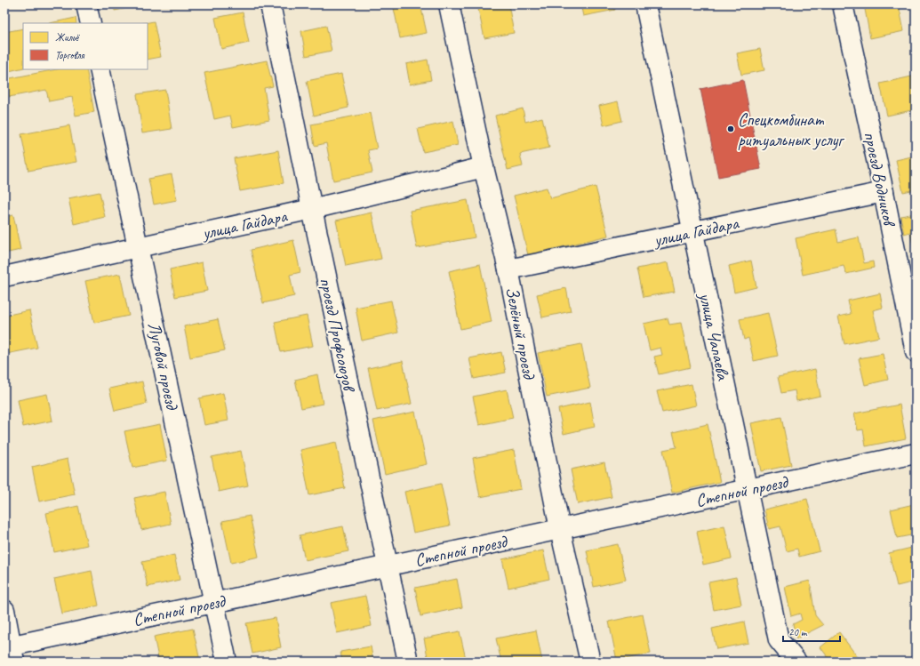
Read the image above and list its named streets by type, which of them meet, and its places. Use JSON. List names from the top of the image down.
{
  "streets": {
    "street": [
      "проезд Водников",
      "улица Гайдара",
      "Зелёный проезд",
      "проезд Профсоюзов",
      "улица Чапаева",
      "Луговой проезд",
      "Степной проезд"
    ]
  },
  "crossings": [
    ["проезд Водников", "улица Гайдара"],
    ["улица Гайдара", "Зелёный проезд"],
    ["улица Гайдара", "проезд Профсоюзов"],
    ["улица Гайдара", "улица Чапаева"],
    ["улица Гайдара", "Луговой проезд"],
    ["Зелёный проезд", "Степной проезд"],
    ["проезд Профсоюзов", "Степной проезд"],
    ["улица Чапаева", "Степной проезд"],
    ["Луговой проезд", "Степной проезд"]
  ],
  "places": ["Спецкомбинат ритуальных услуг"],
  "legend": ["Жильё", "Торговля"],
  "scale_bar": "20 m"
}
